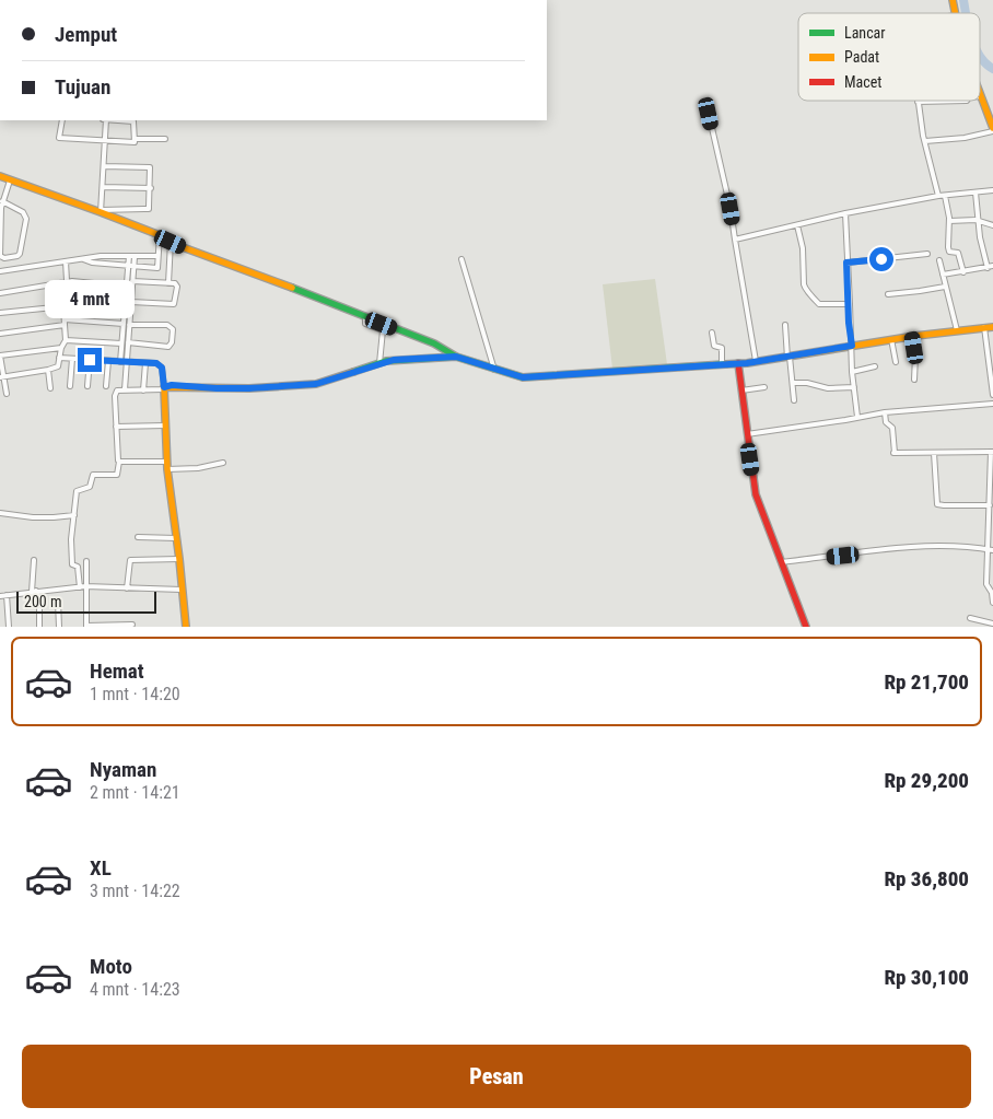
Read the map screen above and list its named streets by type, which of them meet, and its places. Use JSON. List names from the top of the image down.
{
  "legend": ["Lancar", "Padat", "Macet"],
  "scale_bar": "200 m",
  "page": {
    "banner": ["Jemput", "Tujuan"],
    "bubble": "4 mnt",
    "scale": "200 m",
    "list": [
      {
        "name": "Hemat",
        "note": "1 mnt · 14:20",
        "value": "Rp 21,700"
      },
      {
        "name": "Nyaman",
        "note": "2 mnt · 14:21",
        "value": "Rp 29,200"
      },
      {
        "name": "XL",
        "note": "3 mnt · 14:22",
        "value": "Rp 36,800"
      },
      {
        "name": "Moto",
        "note": "4 mnt · 14:23",
        "value": "Rp 30,100"
      }
    ],
    "buttons": "Pesan"
  }
}
